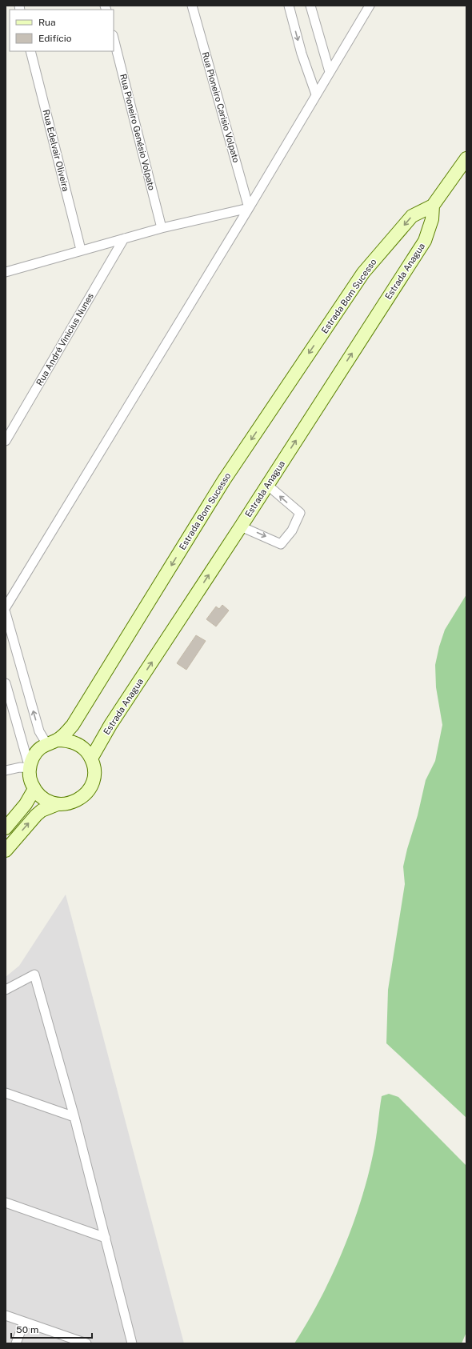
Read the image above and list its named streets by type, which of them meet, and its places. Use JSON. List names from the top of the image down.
{
  "streets": {
    "main road": ["Estrada Anagua", "Estrada Bom Sucesso"],
    "street": [
      "Rua Pioneiro Carisio Volpato",
      "Rua Pioneiro Genésio Volpato",
      "Rua Edelvair Oliveira",
      "Rua André Vinicius Nunes"
    ]
  },
  "crossings": [
    ["Estrada Anagua", "Estrada Bom Sucesso"]
  ],
  "one_way": ["Estrada Anagua", "Estrada Bom Sucesso"],
  "legend": ["Rua", "Edifício"],
  "scale_bar": "50 m"
}
